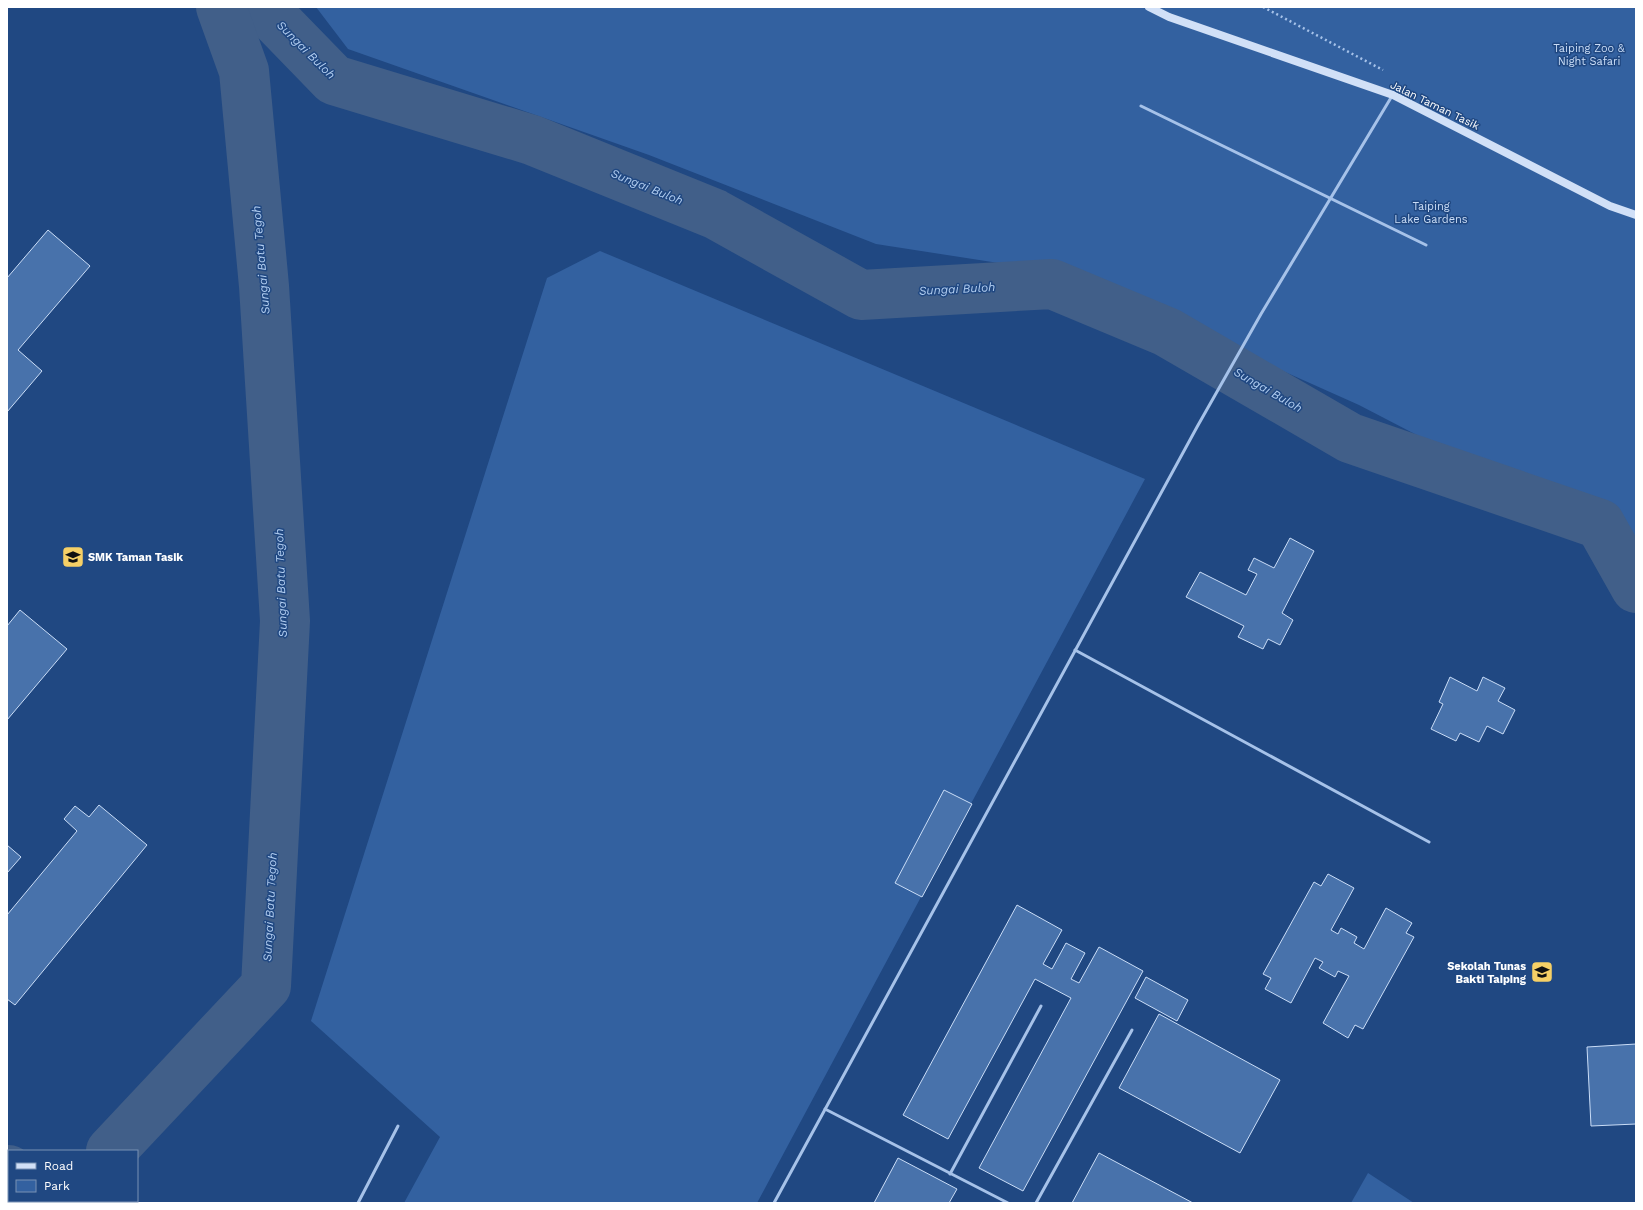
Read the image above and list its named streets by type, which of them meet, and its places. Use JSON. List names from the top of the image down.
{
  "streets": {
    "street": ["Jalan Taman Tasik"]
  },
  "water": ["Sungai Buloh", "Sungai Batu Tegoh"],
  "parks": ["Taiping Zoo & Night Safari", "Taiping Lake Gardens"],
  "places": {
    "school or university": ["SMK Taman Tasik", "Sekolah Tunas Bakti Taiping"]
  },
  "legend": ["Road", "Park"]
}
